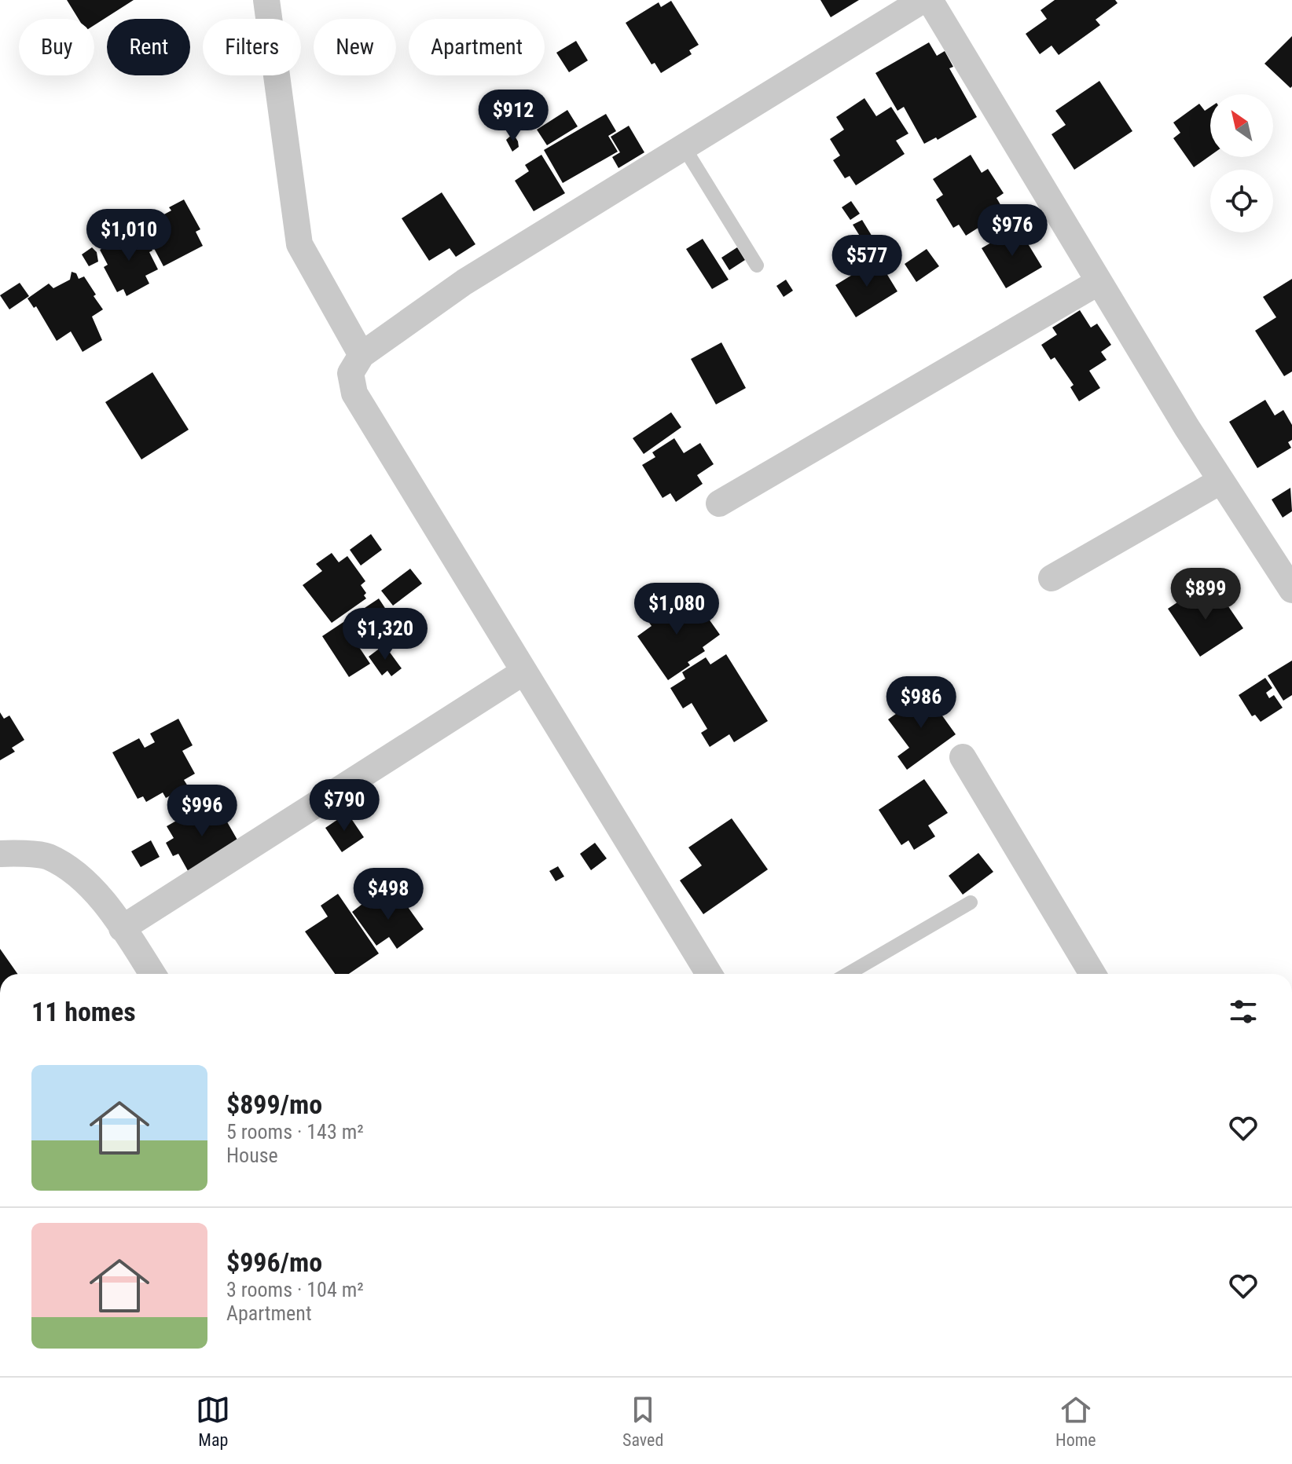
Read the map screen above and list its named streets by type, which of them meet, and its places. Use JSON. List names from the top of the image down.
{
  "north": "top left",
  "page": {
    "chip": [
      "Buy",
      "Rent",
      "Filters",
      "New",
      "Apartment"
    ],
    "price": [
      "$912",
      "$976",
      "$1,010",
      "$577",
      "$899",
      "$1,080",
      "$1,320",
      "$986",
      "$790",
      "$996",
      "$498"
    ],
    "heading": "11 homes",
    "list": [
      {
        "name": "$899/mo",
        "note": "5 rooms · 143 m² · House"
      },
      {
        "name": "$996/mo",
        "note": "3 rooms · 104 m² · Apartment"
      }
    ],
    "tabs": ["Map", "Saved", "Home"]
  }
}
